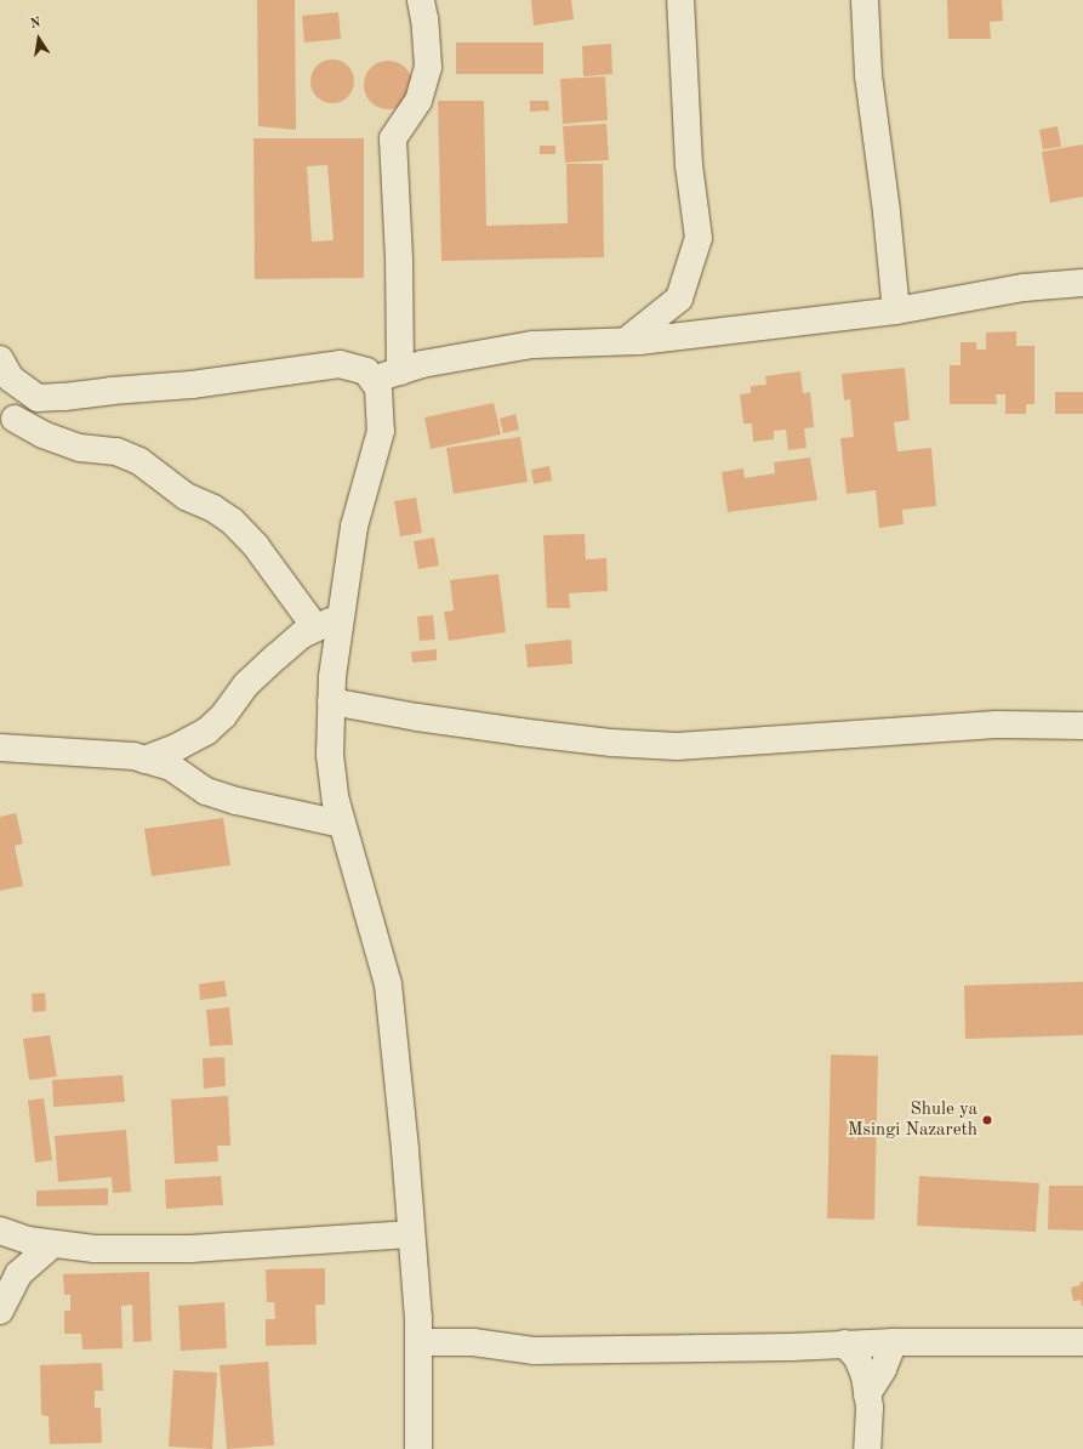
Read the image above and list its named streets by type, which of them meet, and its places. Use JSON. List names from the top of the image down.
{
  "places": ["Shule ya Msingi Nazareth"],
  "north": "top"
}
